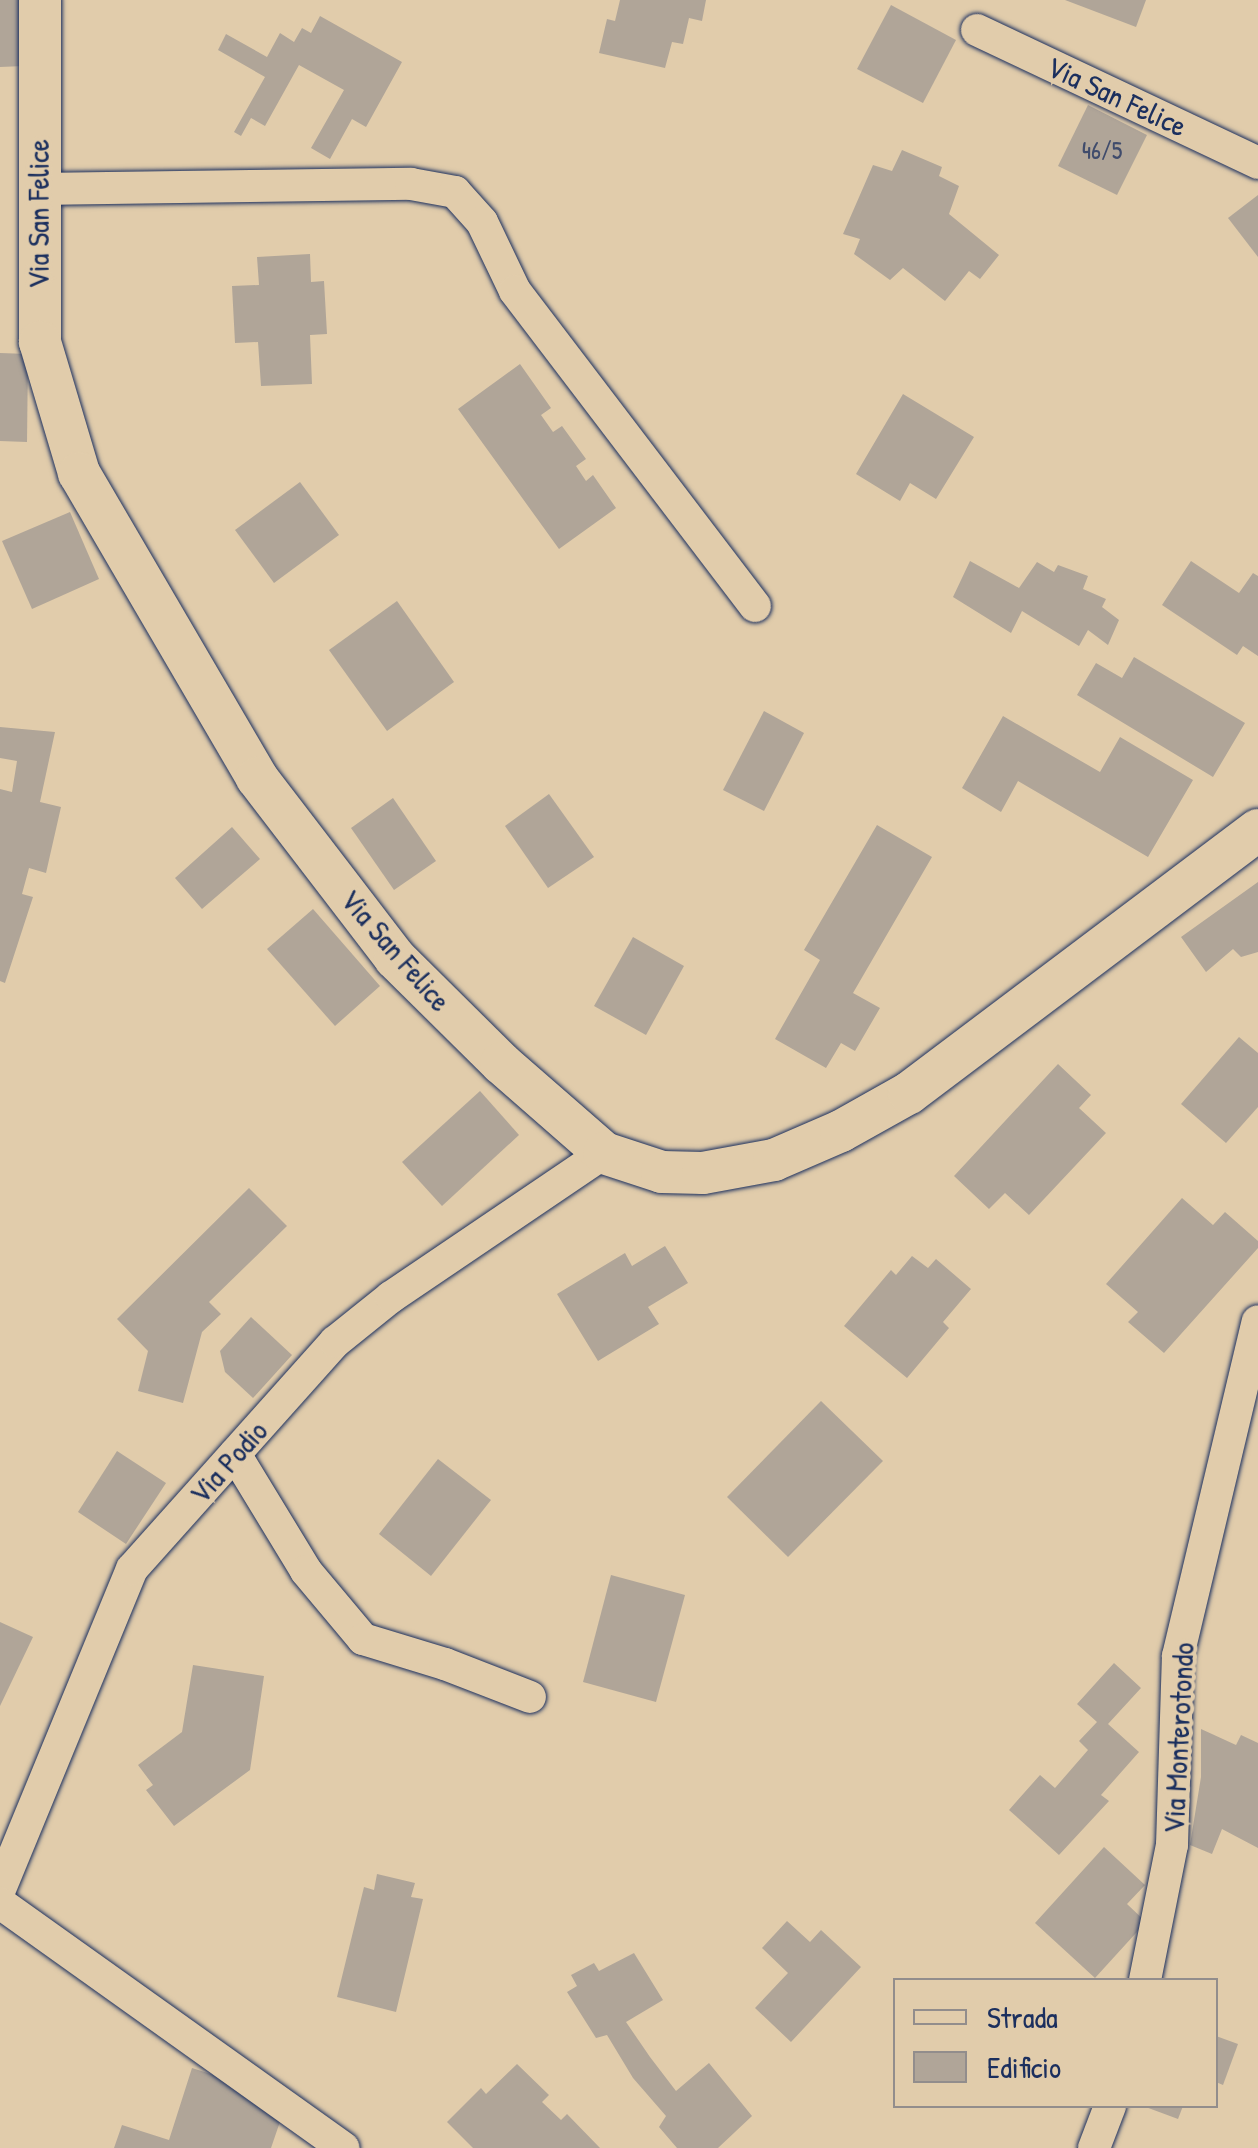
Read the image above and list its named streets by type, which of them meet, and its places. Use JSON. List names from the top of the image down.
{
  "streets": {
    "street": ["Via San Felice", "Via Podio", "Via Monterotondo"]
  },
  "crossings": [
    ["Via San Felice", "Via Podio"]
  ],
  "house_numbers": ["46/5"],
  "legend": ["Strada", "Edificio"]
}
